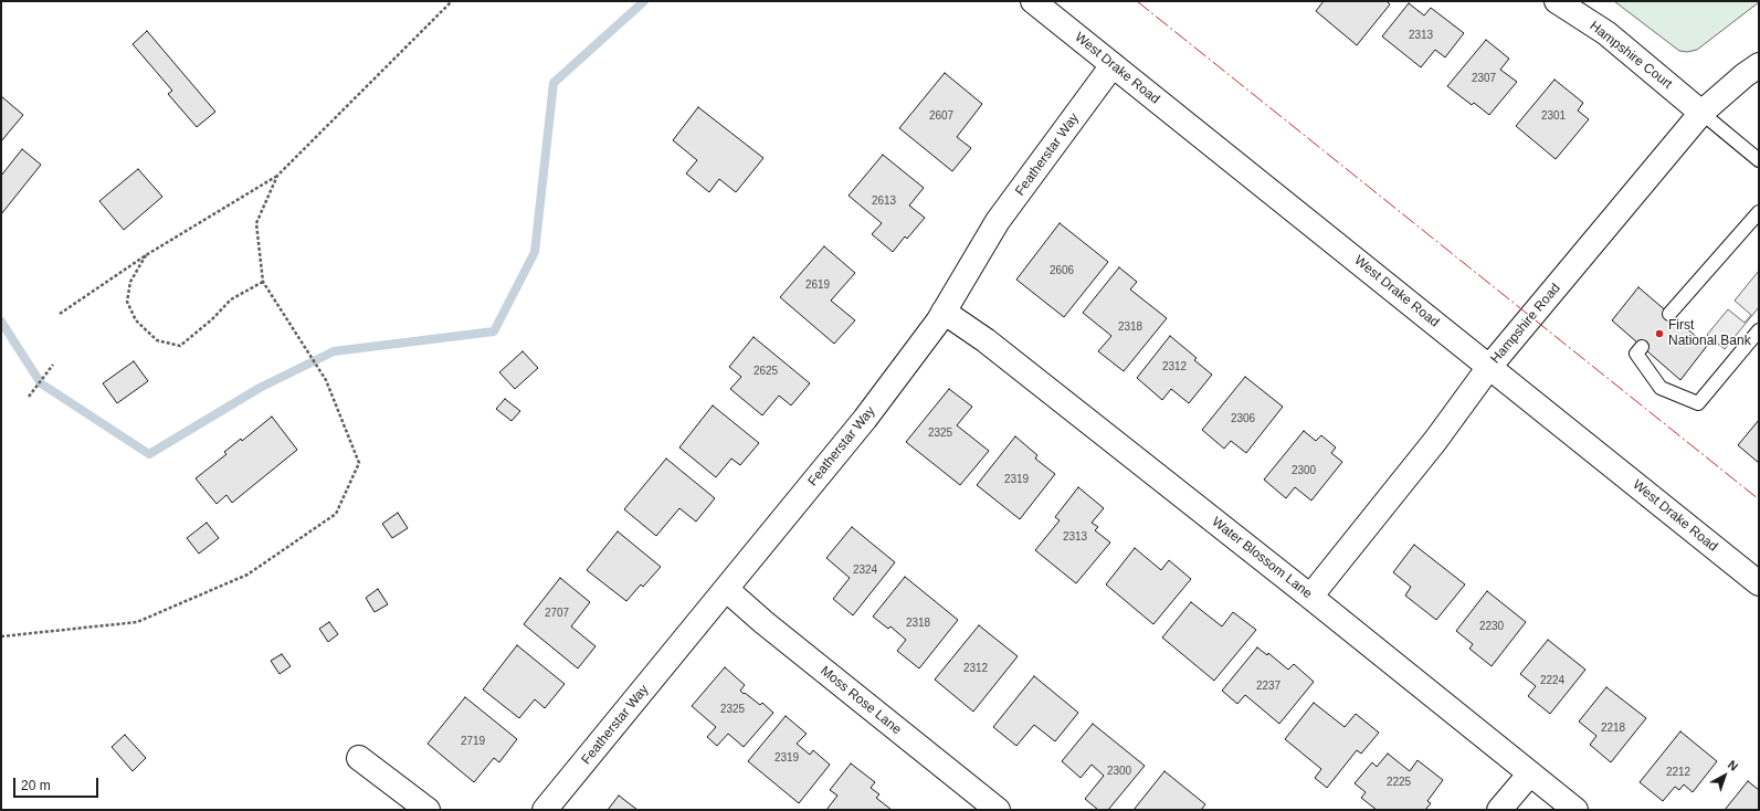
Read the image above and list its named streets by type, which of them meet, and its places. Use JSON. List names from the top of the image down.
{
  "streets": {
    "street": [
      "Hampshire Court",
      "West Drake Road",
      "Featherstar Way",
      "Hampshire Road",
      "Water Blossom Lane",
      "Moss Rose Lane"
    ]
  },
  "crossings": [
    ["Hampshire Court", "Hampshire Road"],
    ["West Drake Road", "Featherstar Way"],
    ["West Drake Road", "Hampshire Road"],
    ["Featherstar Way", "Water Blossom Lane"],
    ["Featherstar Way", "Moss Rose Lane"],
    ["Hampshire Road", "Water Blossom Lane"]
  ],
  "places": ["First National Bank"],
  "house_numbers": [
    "2313",
    "2307",
    "2607",
    "2301",
    "2613",
    "2606",
    "2619",
    "2318",
    "2312",
    "2625",
    "2306",
    "2325",
    "2300",
    "2319",
    "2313",
    "2324",
    "2707",
    "2318",
    "2230",
    "2312",
    "2224",
    "2237",
    "2325",
    "2218",
    "2719",
    "2319",
    "2300",
    "2212",
    "2225"
  ],
  "scale_bar": "20 m",
  "north": "top right"
}
